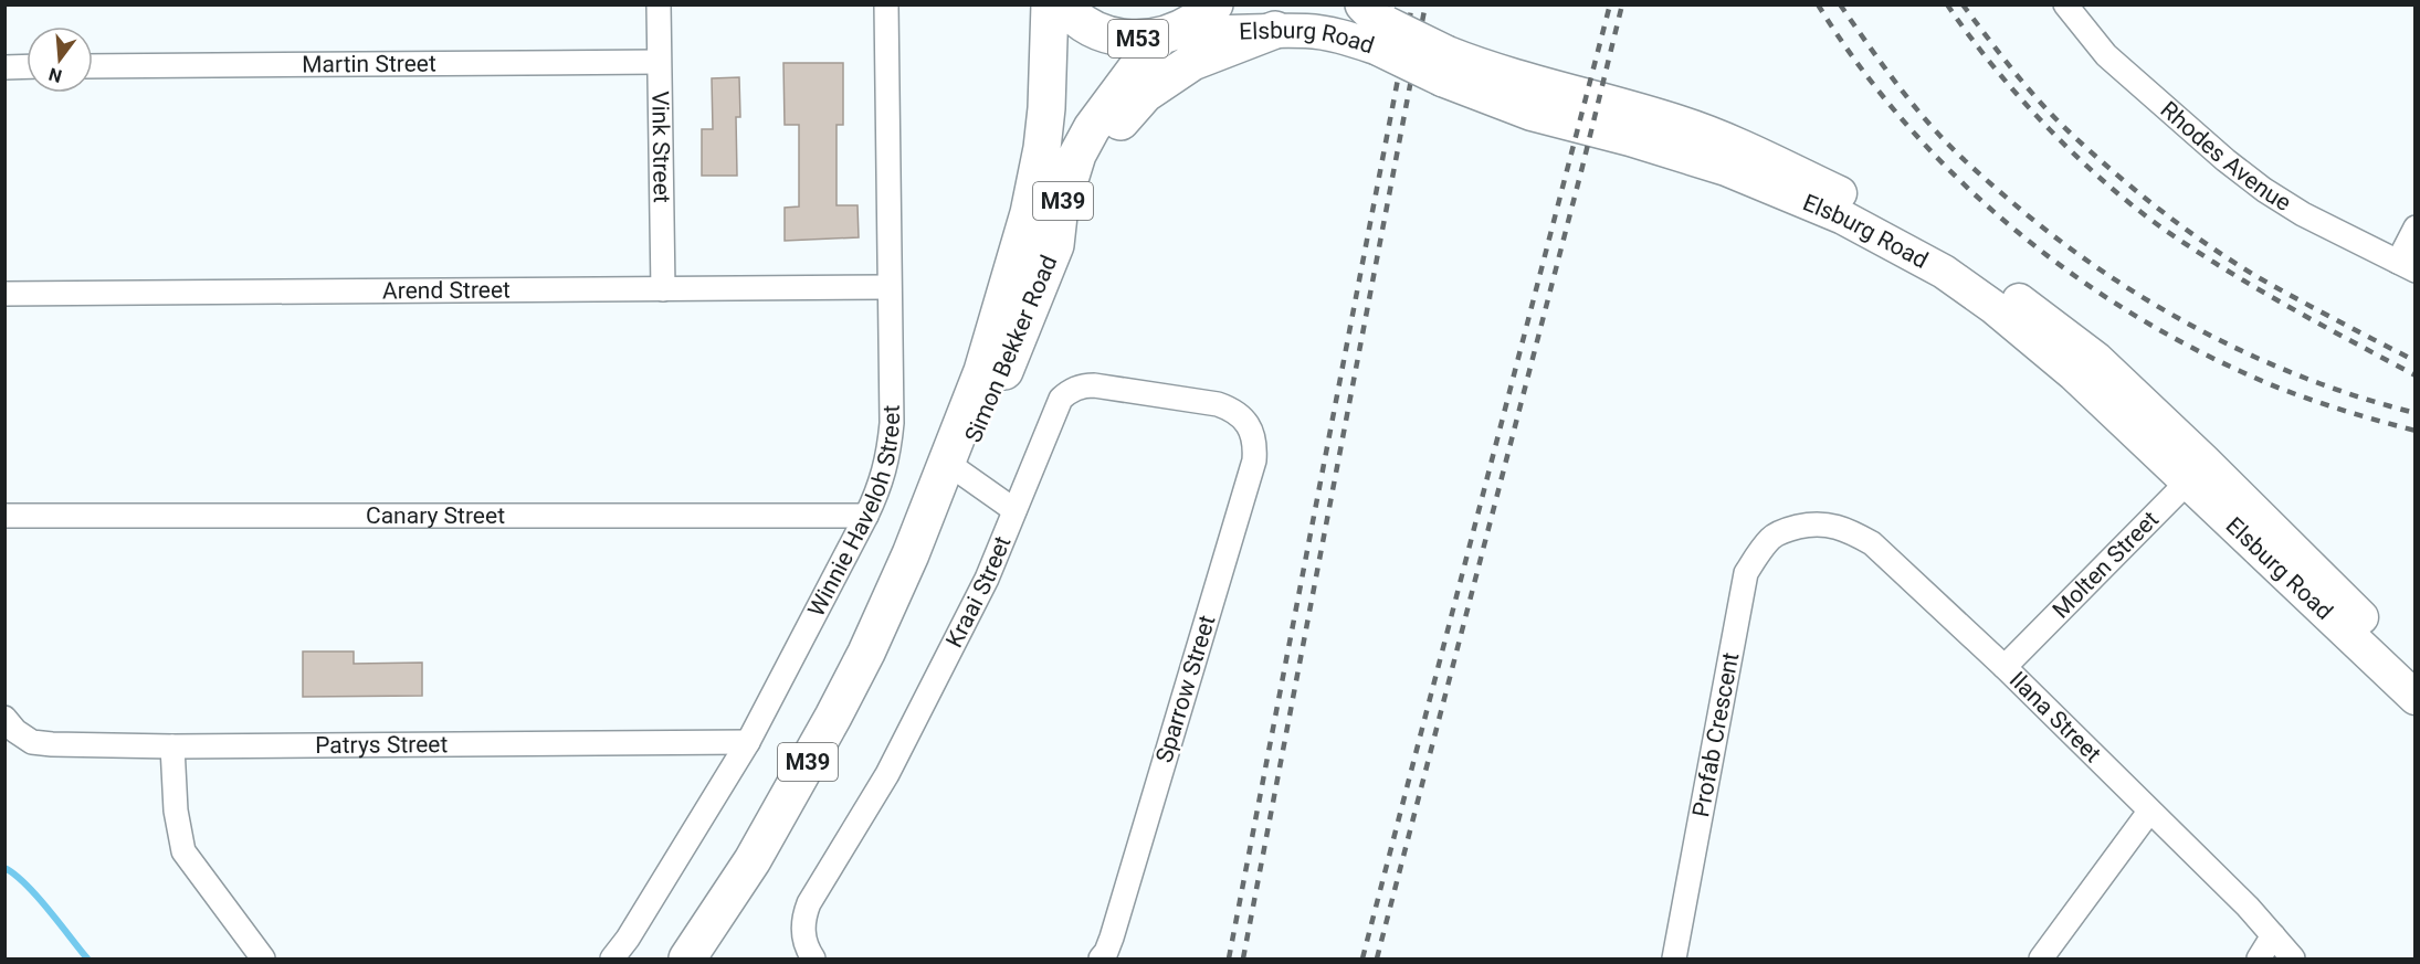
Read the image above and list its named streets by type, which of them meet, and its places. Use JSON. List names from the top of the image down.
{
  "streets": {
    "main road": [
      "M53",
      "Elsburg Road",
      "M39",
      "Simon Bekker Road"
    ],
    "street": [
      "Martin Street",
      "Vink Street",
      "Rhodes Avenue",
      "Arend Street",
      "Winnie Haveloh Street",
      "Canary Street",
      "Molten Street",
      "Kraai Street",
      "Sparrow Street",
      "Ilana Street",
      "Profab Crescent",
      "Patrys Street"
    ]
  },
  "crossings": [
    ["M53", "Elsburg Road"],
    ["M53", "Simon Bekker Road"],
    ["Elsburg Road", "Simon Bekker Road"],
    ["Elsburg Road", "Molten Street"],
    ["Martin Street", "Vink Street"],
    ["Vink Street", "Arend Street"],
    ["Arend Street", "Winnie Haveloh Street"],
    ["Winnie Haveloh Street", "Canary Street"],
    ["Winnie Haveloh Street", "Patrys Street"],
    ["Molten Street", "Ilana Street"],
    ["Kraai Street", "Sparrow Street"],
    ["Ilana Street", "Profab Crescent"]
  ],
  "north": "bottom"
}
